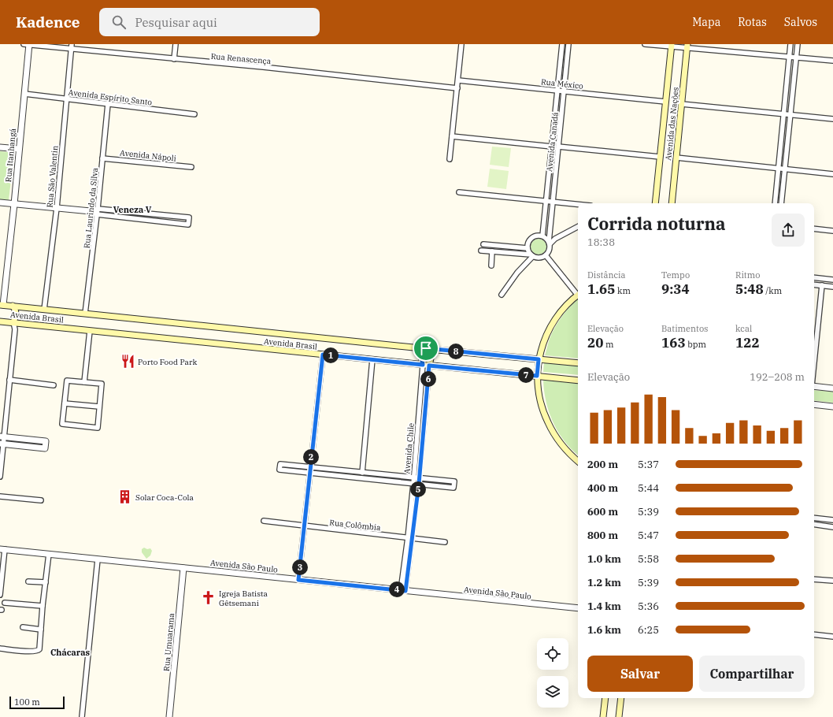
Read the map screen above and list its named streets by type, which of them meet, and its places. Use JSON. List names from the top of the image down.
{
  "streets": {
    "main road": ["Avenida das Nações", "Avenida Brasil"],
    "street": [
      "Rua Renascença",
      "Rua México",
      "Avenida Espírito Santo",
      "Avenida Canadá",
      "Rua Itanhangá",
      "Avenida Nápoli",
      "Rua São Valentin",
      "Rua Laurindo da Silva",
      "Avenida Chile",
      "Rua Colômbia",
      "Avenida São Paulo",
      "Rua Umuarama"
    ]
  },
  "crossings": [
    ["Rua Renascença", "Rua Itanhangá"],
    ["Rua Renascença", "Rua São Valentin"],
    ["Rua México", "Avenida das Nações"],
    ["Rua México", "Avenida Canadá"],
    ["Avenida Espírito Santo", "Rua Itanhangá"],
    ["Avenida Espírito Santo", "Rua São Valentin"],
    ["Avenida Espírito Santo", "Rua Laurindo da Silva"],
    ["Rua Itanhangá", "Avenida Brasil"],
    ["Avenida Nápoli", "Rua Laurindo da Silva"],
    ["Rua São Valentin", "Avenida Brasil"],
    ["Rua Laurindo da Silva", "Avenida Brasil"],
    ["Avenida Brasil", "Avenida Chile"],
    ["Avenida Chile", "Rua Colômbia"],
    ["Avenida Chile", "Avenida São Paulo"],
    ["Avenida São Paulo", "Rua Umuarama"]
  ],
  "districts": ["Veneza V", "Chácaras"],
  "places": {
    "restaurant": ["Porto Food Park"],
    "building": ["Solar Coca-Cola"],
    "church": ["Igreja Batista Gêtsemani"]
  },
  "scale_bar": "100 m",
  "page": {
    "header": "Kadence",
    "search": "Pesquisar aqui",
    "nav": ["Mapa", "Rotas", "Salvos"],
    "heading": ["Corrida noturna", "18:38"],
    "stats": [
      ["Distância", "1.65 km"],
      ["Tempo", "9:34"],
      ["Ritmo", "5:48 /km"],
      ["Elevação", "20 m"],
      ["Batimentos", "163 bpm"],
      ["kcal", "122"]
    ],
    "pins": [
      "8",
      "1",
      "7",
      "6",
      "2",
      "5",
      "3",
      "4"
    ],
    "chart": ["Elevação", "192–208 m"],
    "list": [
      {
        "name": "200 m",
        "note": "5:37"
      },
      {
        "name": "400 m",
        "note": "5:44"
      },
      {
        "name": "600 m",
        "note": "5:39"
      },
      {
        "name": "800 m",
        "note": "5:47"
      },
      {
        "name": "1.0 km",
        "note": "5:58"
      },
      {
        "name": "1.2 km",
        "note": "5:39"
      },
      {
        "name": "1.4 km",
        "note": "5:36"
      },
      {
        "name": "1.6 km",
        "note": "6:25"
      }
    ],
    "buttons": ["Salvar", "Compartilhar"],
    "scale": "100 m"
  }
}
